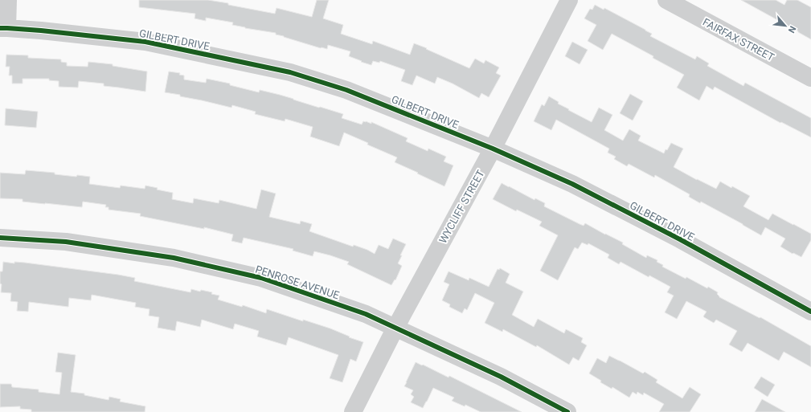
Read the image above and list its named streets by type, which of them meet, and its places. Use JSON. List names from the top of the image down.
{
  "streets": {
    "street": [
      "GILBERT DRIVE",
      "FAIRFAX STREET",
      "WYCLIFF STREET",
      "PENROSE AVENUE"
    ]
  },
  "crossings": [
    ["GILBERT DRIVE", "WYCLIFF STREET"],
    ["WYCLIFF STREET", "PENROSE AVENUE"]
  ],
  "north": "bottom right"
}
